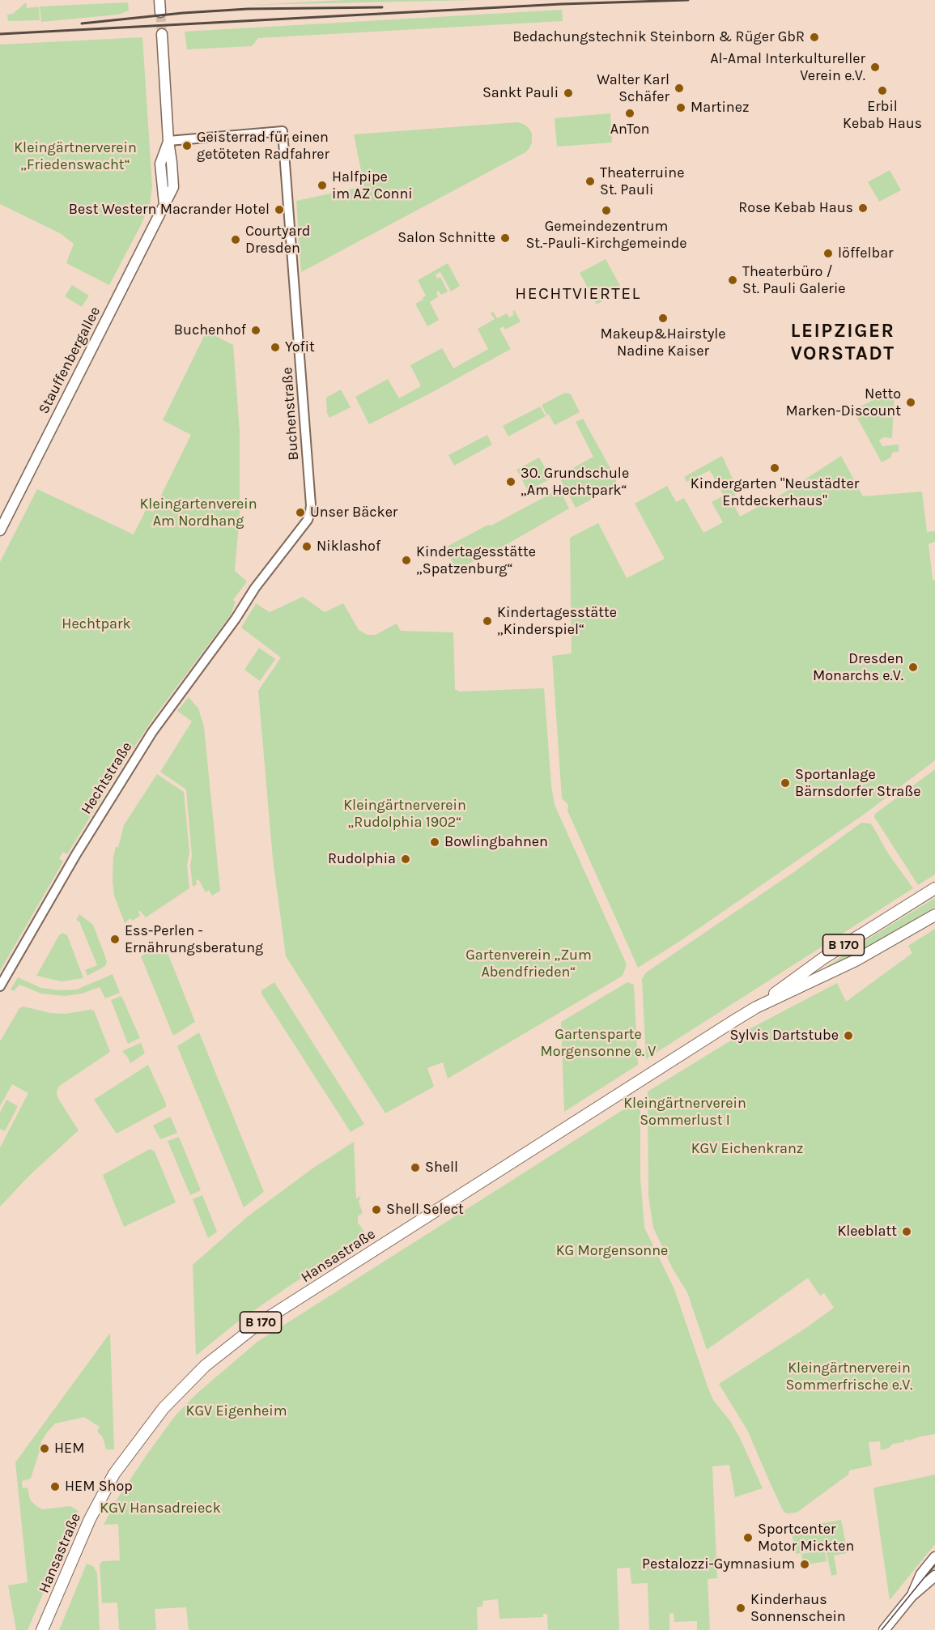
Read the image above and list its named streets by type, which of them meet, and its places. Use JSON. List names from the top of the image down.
{
  "streets": {
    "main road": ["Stauffenbergallee", "B 170", "Hansastraße"],
    "street": ["Buchenstraße", "Hechtstraße"]
  },
  "crossings": [
    ["Stauffenbergallee", "Buchenstraße"],
    ["Buchenstraße", "Hechtstraße"]
  ],
  "districts": ["HECHTVIERTEL", "LEIPZIGER VORSTADT"],
  "parks": [
    "Kleingärtnerverein „Friedenswacht“",
    "Kleingartenverein Am Nordhang",
    "Hechtpark",
    "Kleingärtnerverein „Rudolphia 1902“",
    "Gartenverein „Zum Abendfrieden“",
    "Gartensparte Morgensonne e. V",
    "Kleingärtnerverein Sommerlust I",
    "KGV Eichenkranz",
    "KG Morgensonne",
    "Kleingärtnerverein Sommerfrische e.V.",
    "KGV Eigenheim",
    "KGV Hansadreieck"
  ],
  "places": [
    "Bedachungstechnik Steinborn & Rüger GbR",
    "Al-Amal Interkultureller Verein e.V.",
    "Walter Karl Schäfer",
    "Erbil Kebab Haus",
    "Sankt Pauli",
    "Martinez",
    "AnTon",
    "Geisterrad für einen getöteten Radfahrer",
    "Theaterruine St. Pauli",
    "Halfpipe im AZ Conni",
    "Rose Kebab Haus",
    "Best Western Macrander Hotel",
    "Gemeindezentrum St.-Pauli-Kirchgemeinde",
    "Salon Schnitte",
    "Courtyard Dresden",
    "löffelbar",
    "Theaterbüro / St. Pauli Galerie",
    "Makeup&Hairstyle Nadine Kaiser",
    "Buchenhof",
    "Yofit",
    "Netto Marken-Discount",
    "Kindergarten \"Neustädter Entdeckerhaus\"",
    "30. Grundschule „Am Hechtpark“",
    "Unser Bäcker",
    "Niklashof",
    "Kindertagesstätte „Spatzenburg“",
    "Kindertagesstätte „Kinderspiel“",
    "Dresden Monarchs e.V.",
    "Sportanlage Bärnsdorfer Straße",
    "Bowlingbahnen",
    "Rudolphia",
    "Ess-Perlen - Ernährungsberatung",
    "Sylvis Dartstube",
    "Shell",
    "Shell Select",
    "Kleeblatt",
    "HEM",
    "HEM Shop",
    "Sportcenter Motor Mickten",
    "Pestalozzi-Gymnasium",
    "Kinderhaus Sonnenschein"
  ]
}
